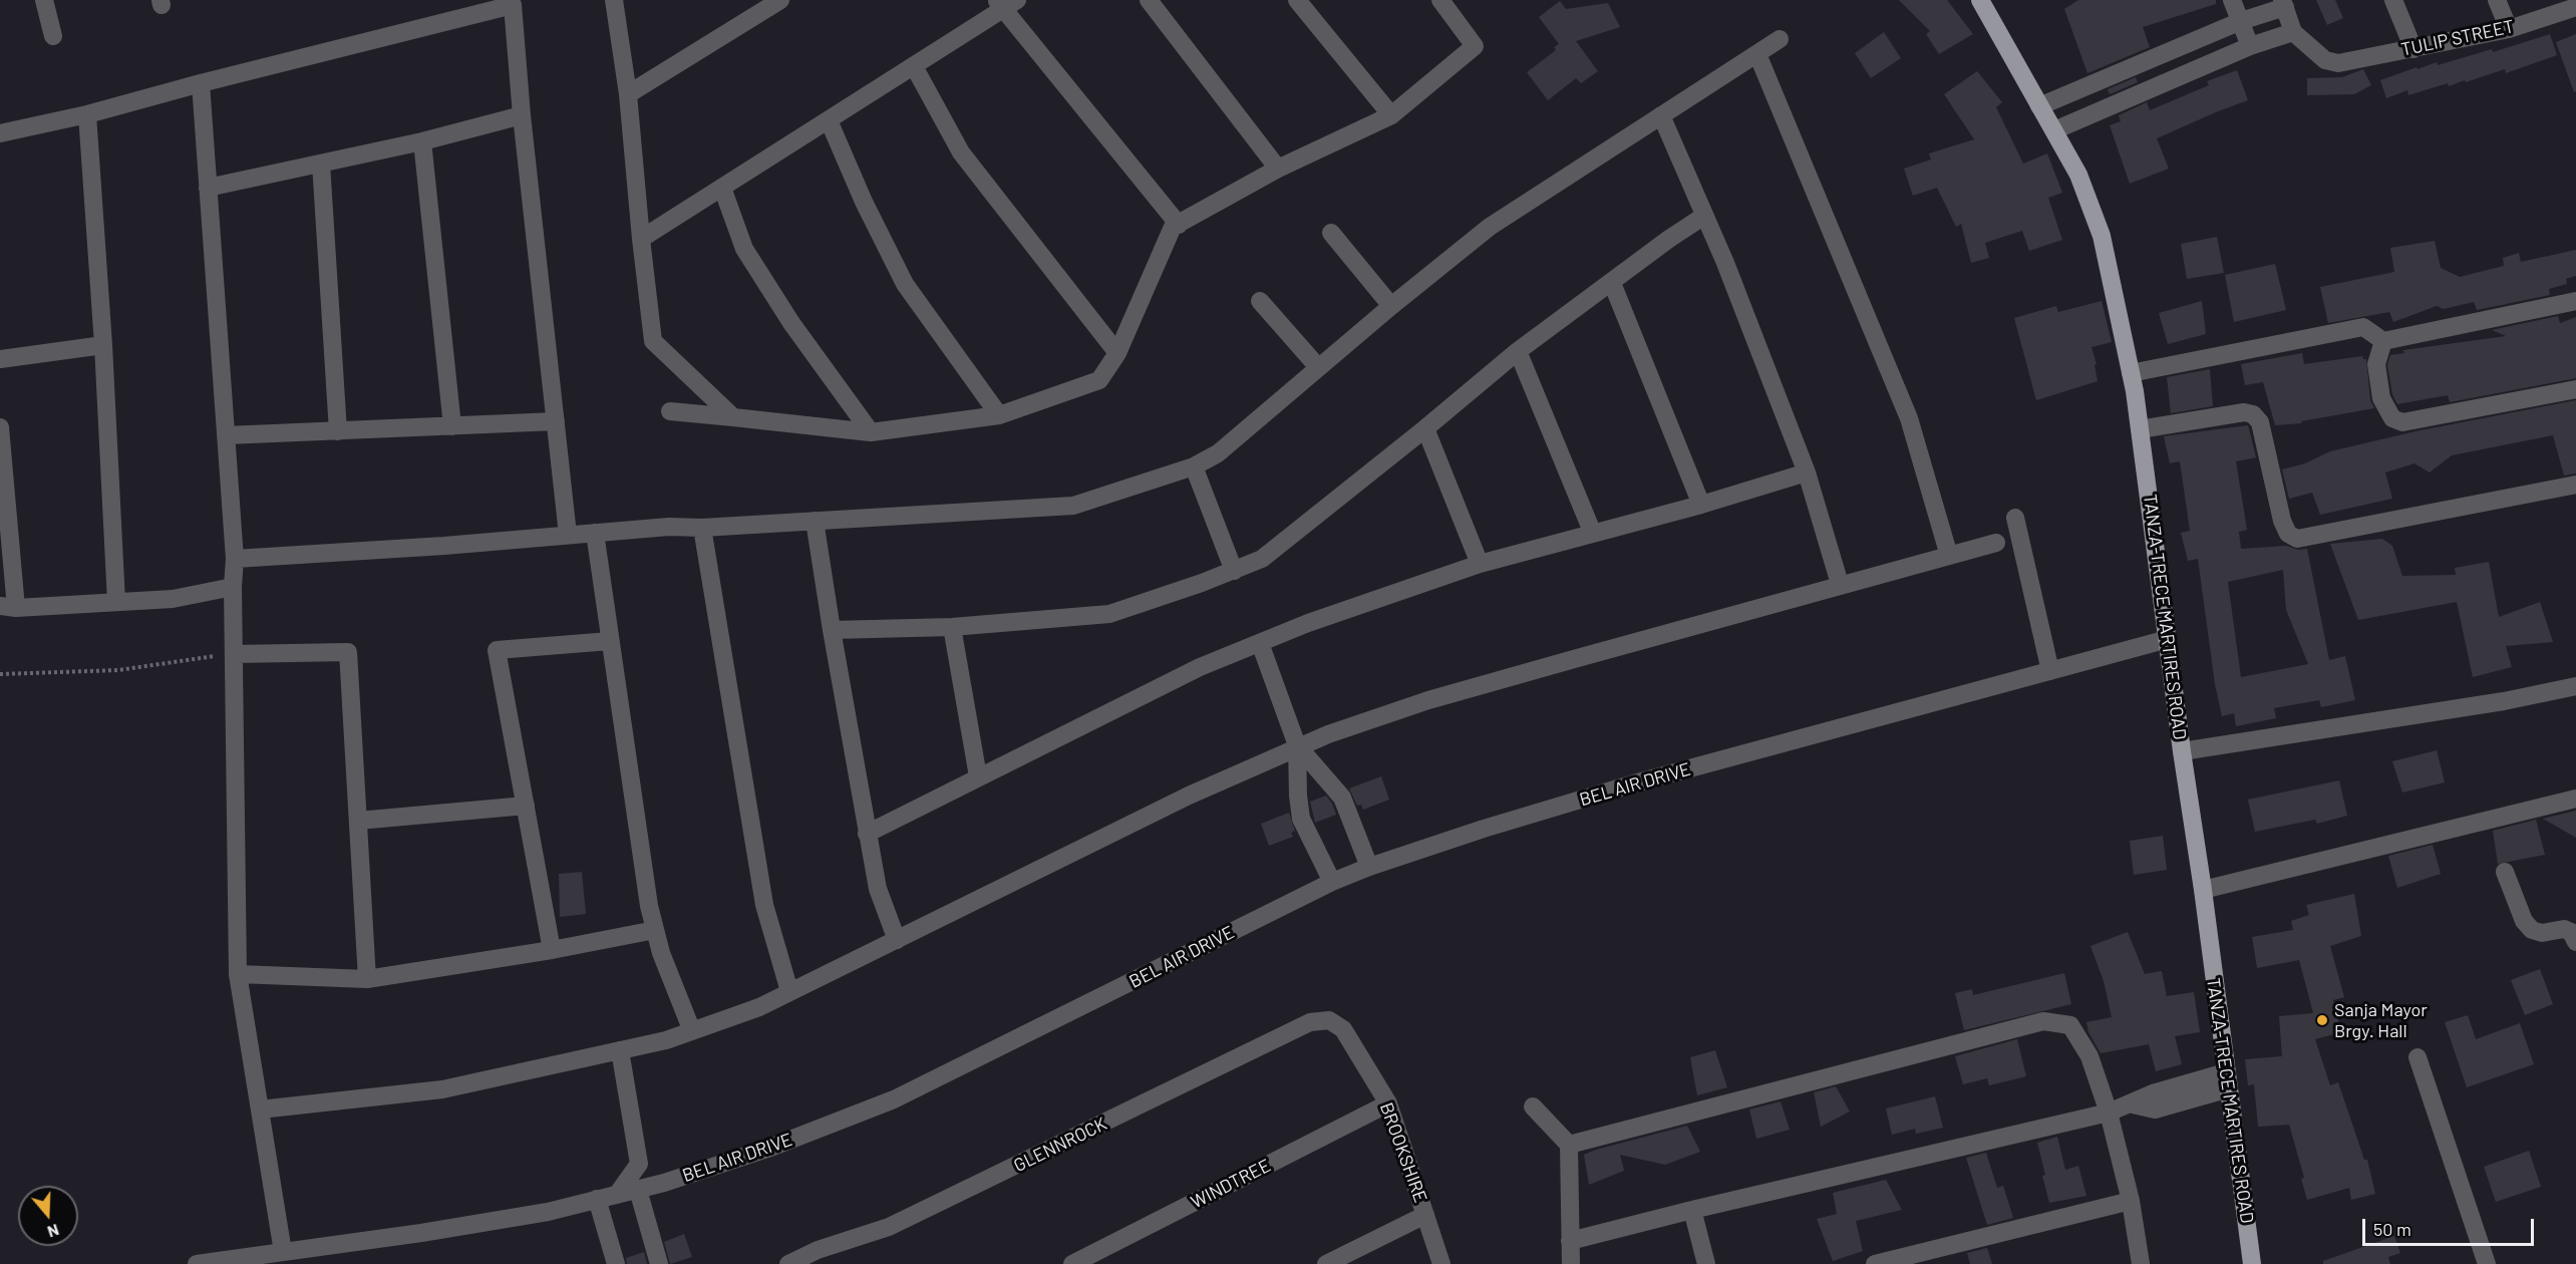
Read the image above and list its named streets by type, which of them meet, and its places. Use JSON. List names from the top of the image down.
{
  "streets": {
    "main road": ["TANZA-TRECE MARTIRES ROAD"],
    "street": [
      "TULIP STREET",
      "BEL AIR DRIVE",
      "GLENNROCK",
      "BROOKSHIRE",
      "WINDTREE"
    ]
  },
  "crossings": [
    ["TANZA-TRECE MARTIRES ROAD", "BEL AIR DRIVE"],
    ["GLENNROCK", "BROOKSHIRE"],
    ["BROOKSHIRE", "WINDTREE"]
  ],
  "places": ["Sanja Mayor Brgy. Hall"],
  "scale_bar": "50 m",
  "north": "bottom"
}
